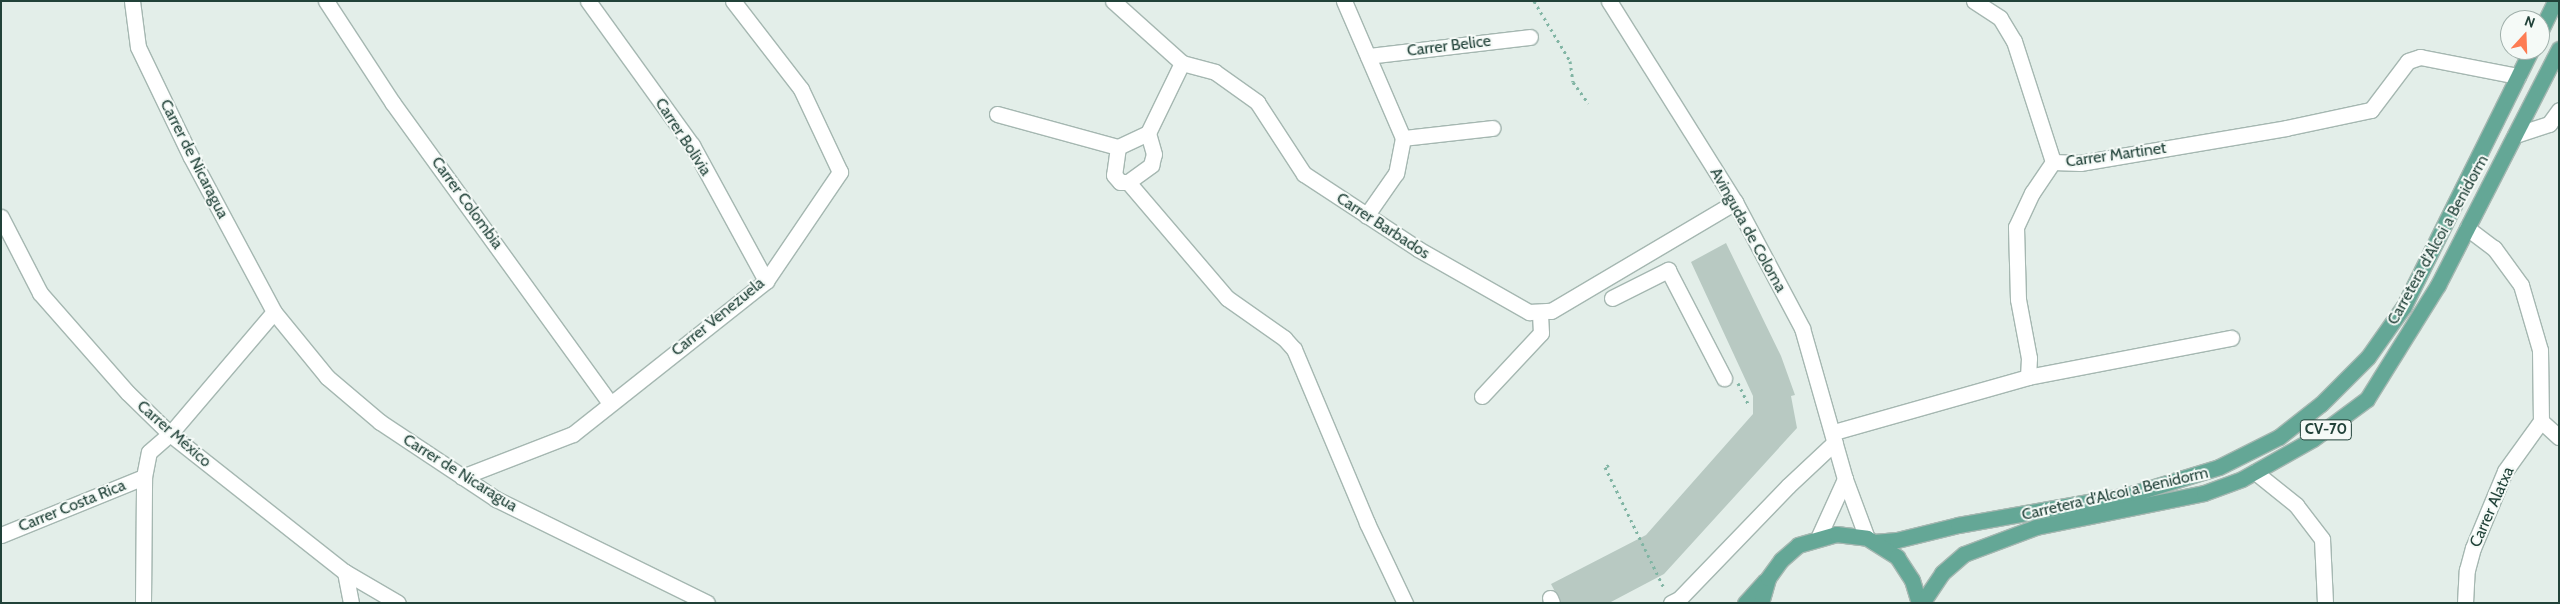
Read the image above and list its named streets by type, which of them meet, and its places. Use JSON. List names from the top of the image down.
{
  "streets": {
    "main road": ["Carretera d'Alcoi a Benidorm", "CV-70"],
    "street": [
      "Carrer Belice",
      "Carrer Bolivia",
      "Carrer Martinet",
      "Carrer de Nicaragua",
      "Carrer Colombia",
      "Carrer Barbados",
      "Avinguda de Coloma",
      "Carrer Venezuela",
      "Carrer México",
      "Carrer Costa Rica",
      "Carrer Alatxa"
    ]
  },
  "crossings": [
    ["Carrer Bolivia", "Carrer Venezuela"],
    ["Carrer Martinet", "Carretera d'Alcoi a Benidorm"],
    ["Carrer de Nicaragua", "Carrer Venezuela"],
    ["Carrer Colombia", "Carrer Venezuela"],
    ["Avinguda de Coloma", "Carretera d'Alcoi a Benidorm"],
    ["Avinguda de Coloma", "CV-70"],
    ["Carretera d'Alcoi a Benidorm", "CV-70"],
    ["Carrer México", "Carrer Costa Rica"]
  ],
  "north": "top"
}
